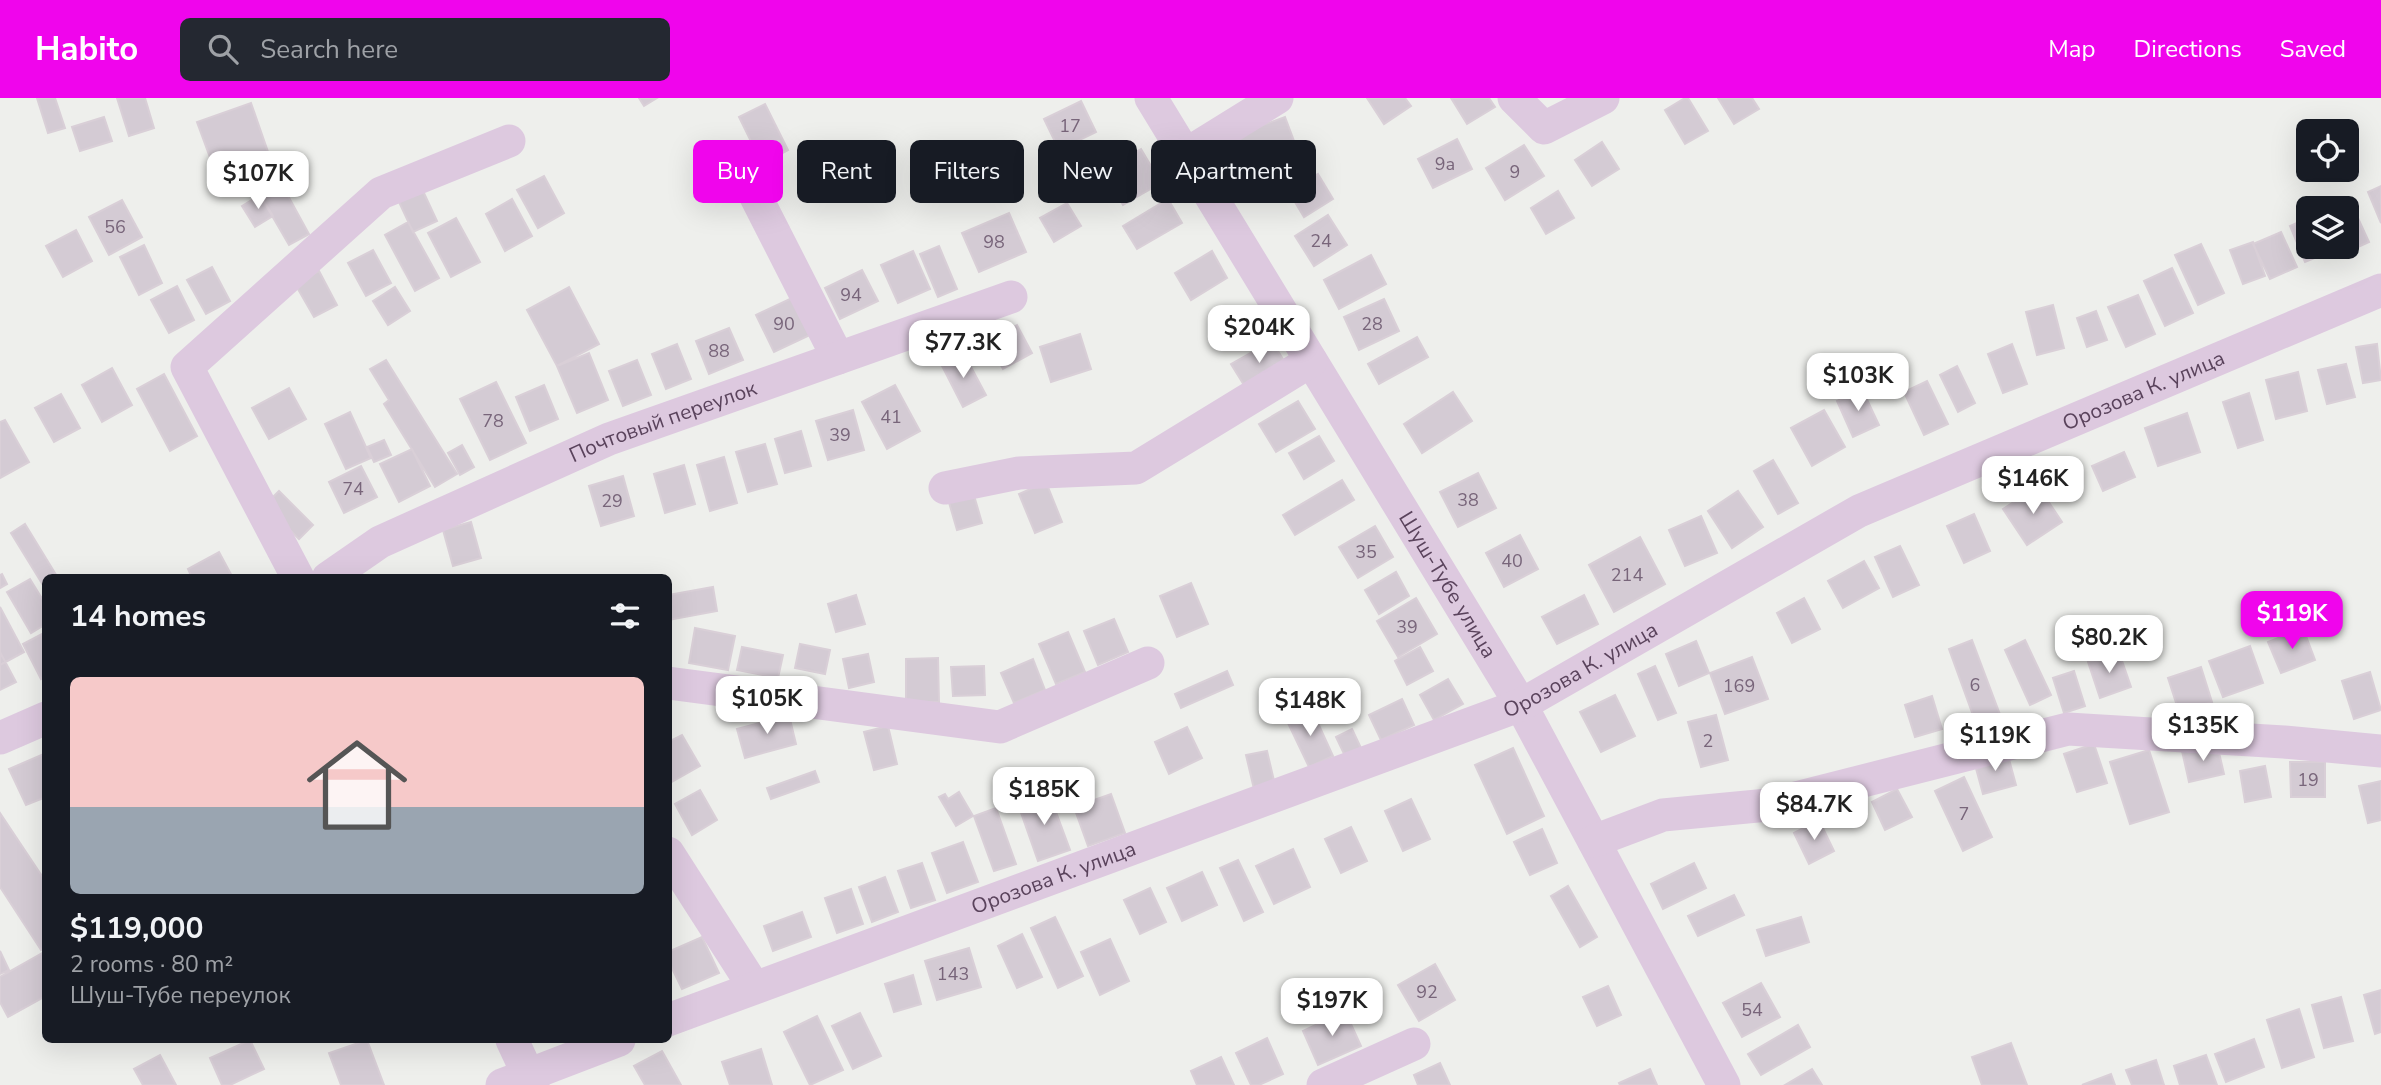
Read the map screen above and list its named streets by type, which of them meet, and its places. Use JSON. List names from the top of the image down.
{
  "streets": {
    "street": ["Орозова К. улица", "Почтовый переулок", "Шуш-Тубе улица"]
  },
  "crossings": [
    ["Орозова К. улица", "Шуш-Тубе улица"]
  ],
  "house_numbers": [
    "17",
    "9а",
    "9",
    "56",
    "24",
    "98",
    "94",
    "90",
    "28",
    "88",
    "41",
    "78",
    "39",
    "74",
    "38",
    "29",
    "35",
    "40",
    "214",
    "39",
    "6",
    "169",
    "2",
    "19",
    "7",
    "143",
    "92",
    "54"
  ],
  "page": {
    "header": "Habito",
    "search": "Search here",
    "nav": ["Map", "Directions", "Saved"],
    "chip": [
      "Buy",
      "Rent",
      "Filters",
      "New",
      "Apartment"
    ],
    "price": [
      "$107K",
      "$204K",
      "$77.3K",
      "$103K",
      "$146K",
      "$119K",
      "$80.2K",
      "$105K",
      "$148K",
      "$135K",
      "$119K",
      "$185K",
      "$84.7K",
      "$197K"
    ],
    "heading": "14 homes",
    "list": [
      {
        "name": "$119,000",
        "note": "2 rooms · 80 m² · Шуш-Тубе переулок"
      }
    ]
  }
}
